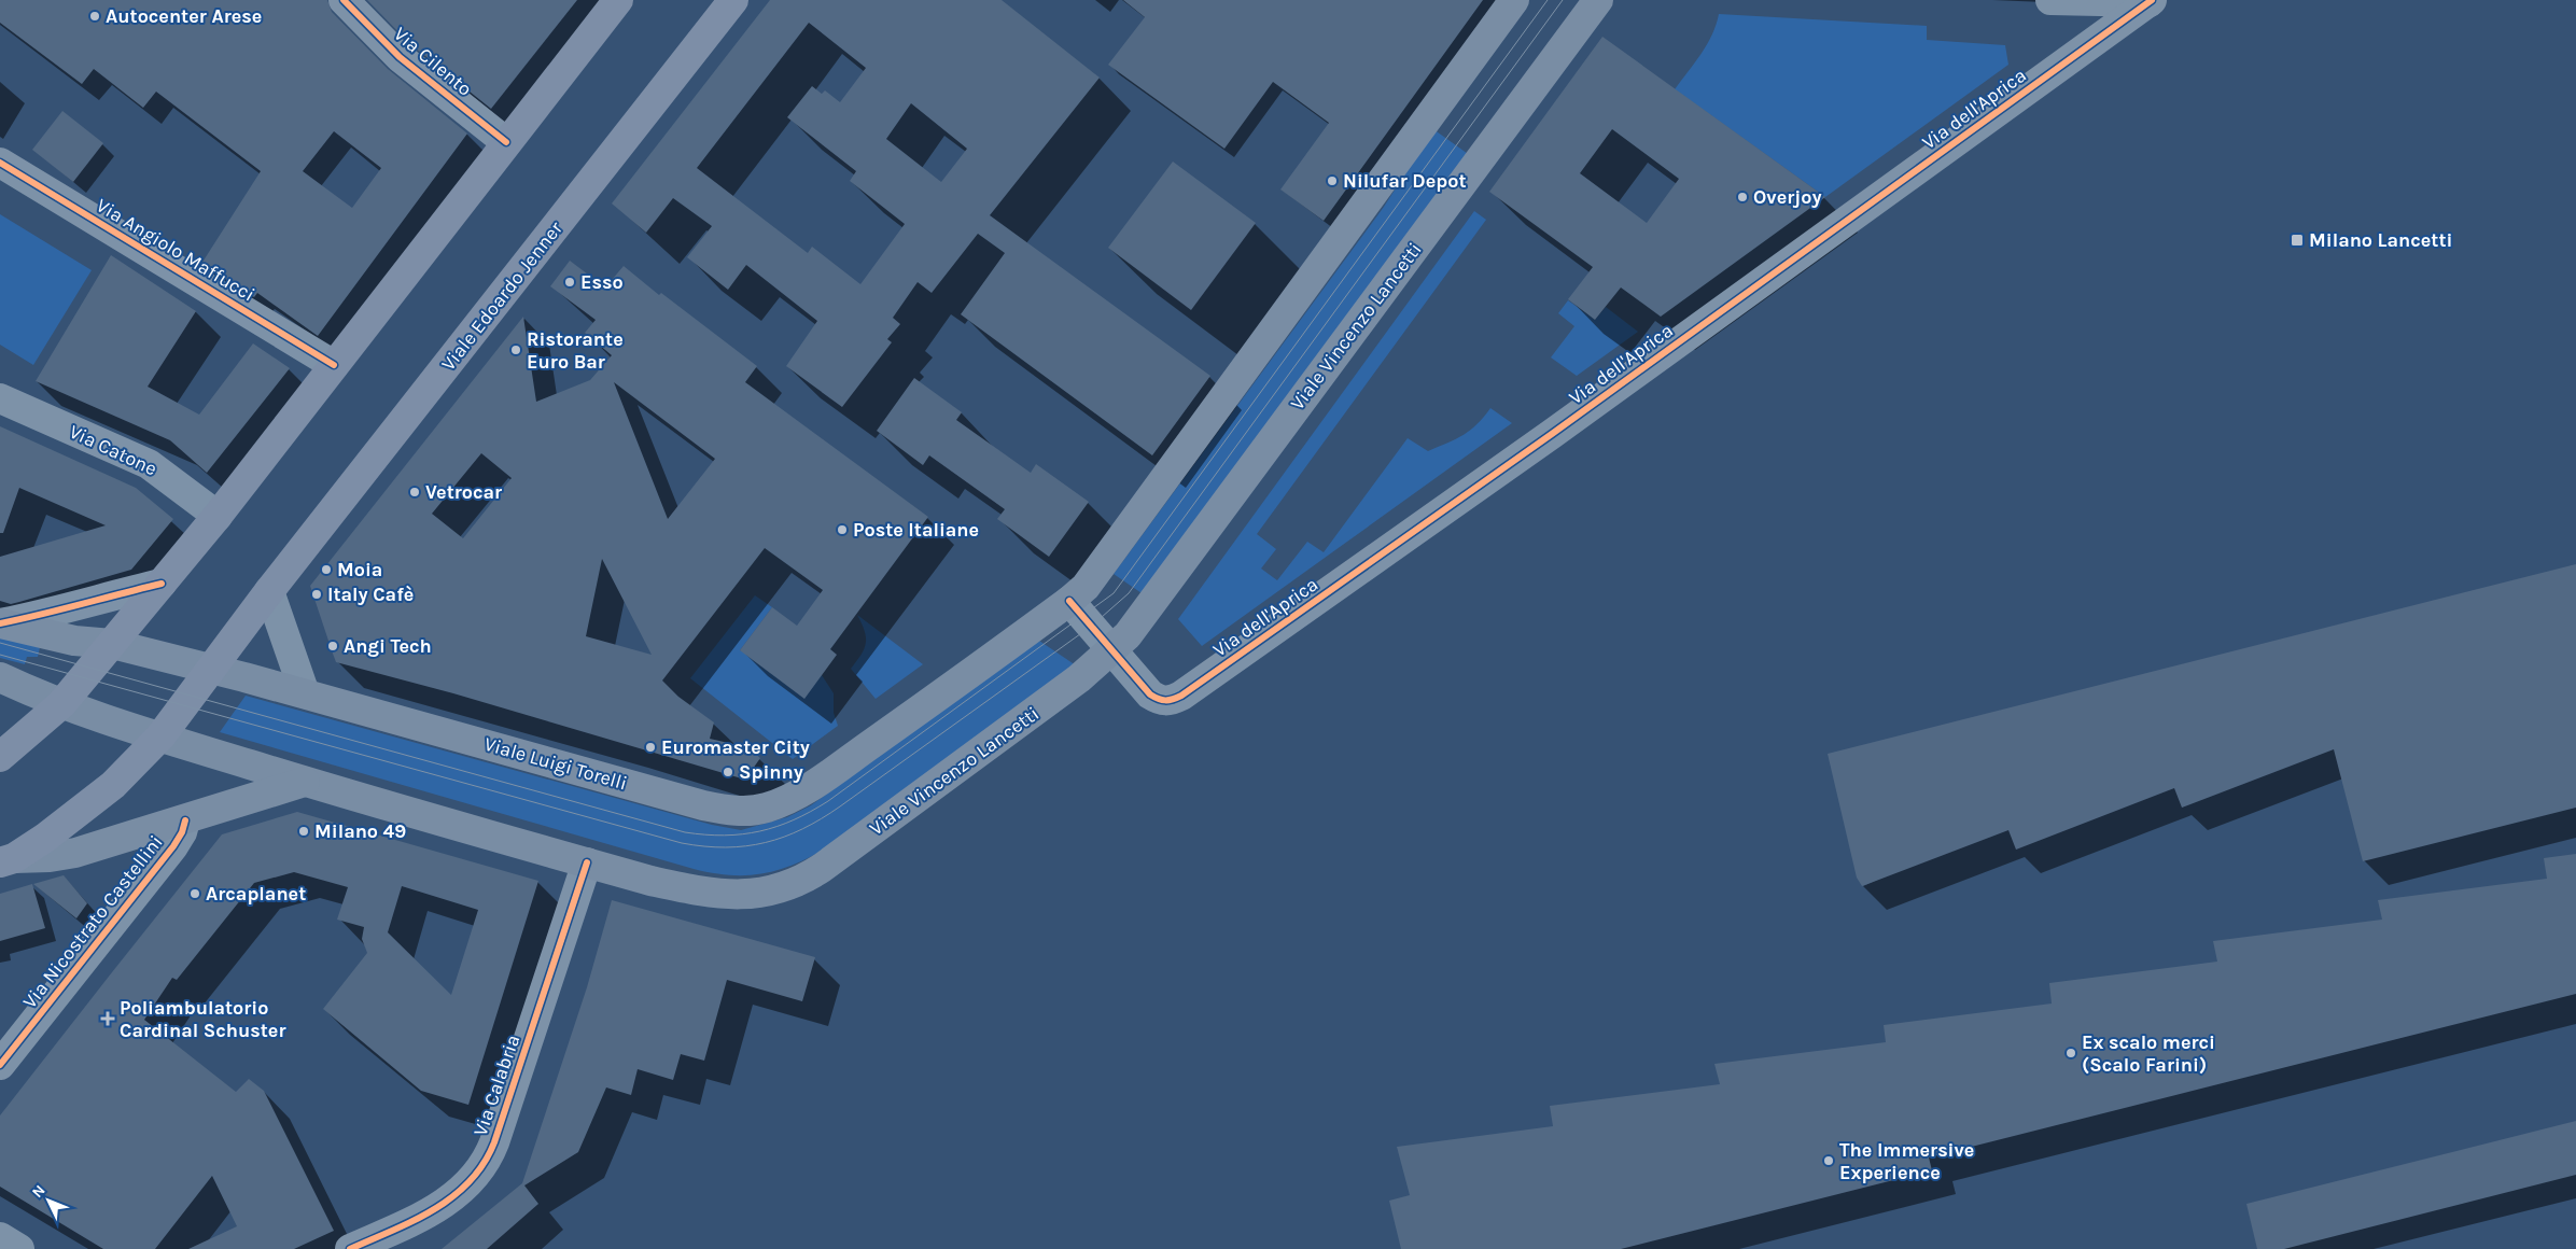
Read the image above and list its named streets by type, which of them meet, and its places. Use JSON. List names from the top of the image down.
{
  "streets": {
    "main road": ["Viale Edoardo Jenner", "Viale Vincenzo Lancetti", "Viale Luigi Torelli"],
    "street": [
      "Via Cilento",
      "Via dell'Aprica",
      "Via Angiolo Maffucci",
      "Via Catone",
      "Via Nicostrato Castellini",
      "Via Calabria"
    ]
  },
  "crossings": [
    ["Via dell'Aprica", "Viale Vincenzo Lancetti"],
    ["Viale Edoardo Jenner", "Viale Luigi Torelli"],
    ["Viale Vincenzo Lancetti", "Via Calabria"]
  ],
  "places": {
    "other": [
      "Autocenter Arese",
      "Nilufar Depot",
      "Overjoy",
      "Esso",
      "Ristorante Euro Bar",
      "Vetrocar",
      "Poste Italiane",
      "Moia",
      "Italy Cafè",
      "Angi Tech",
      "Euromaster City",
      "Spinny",
      "Milano 49",
      "Arcaplanet",
      "Ex scalo merci (Scalo Farini)",
      "The Immersive Experience"
    ],
    "transit": ["Milano Lancetti"],
    "health": ["Poliambulatorio Cardinal Schuster"]
  },
  "north": "top left"
}
